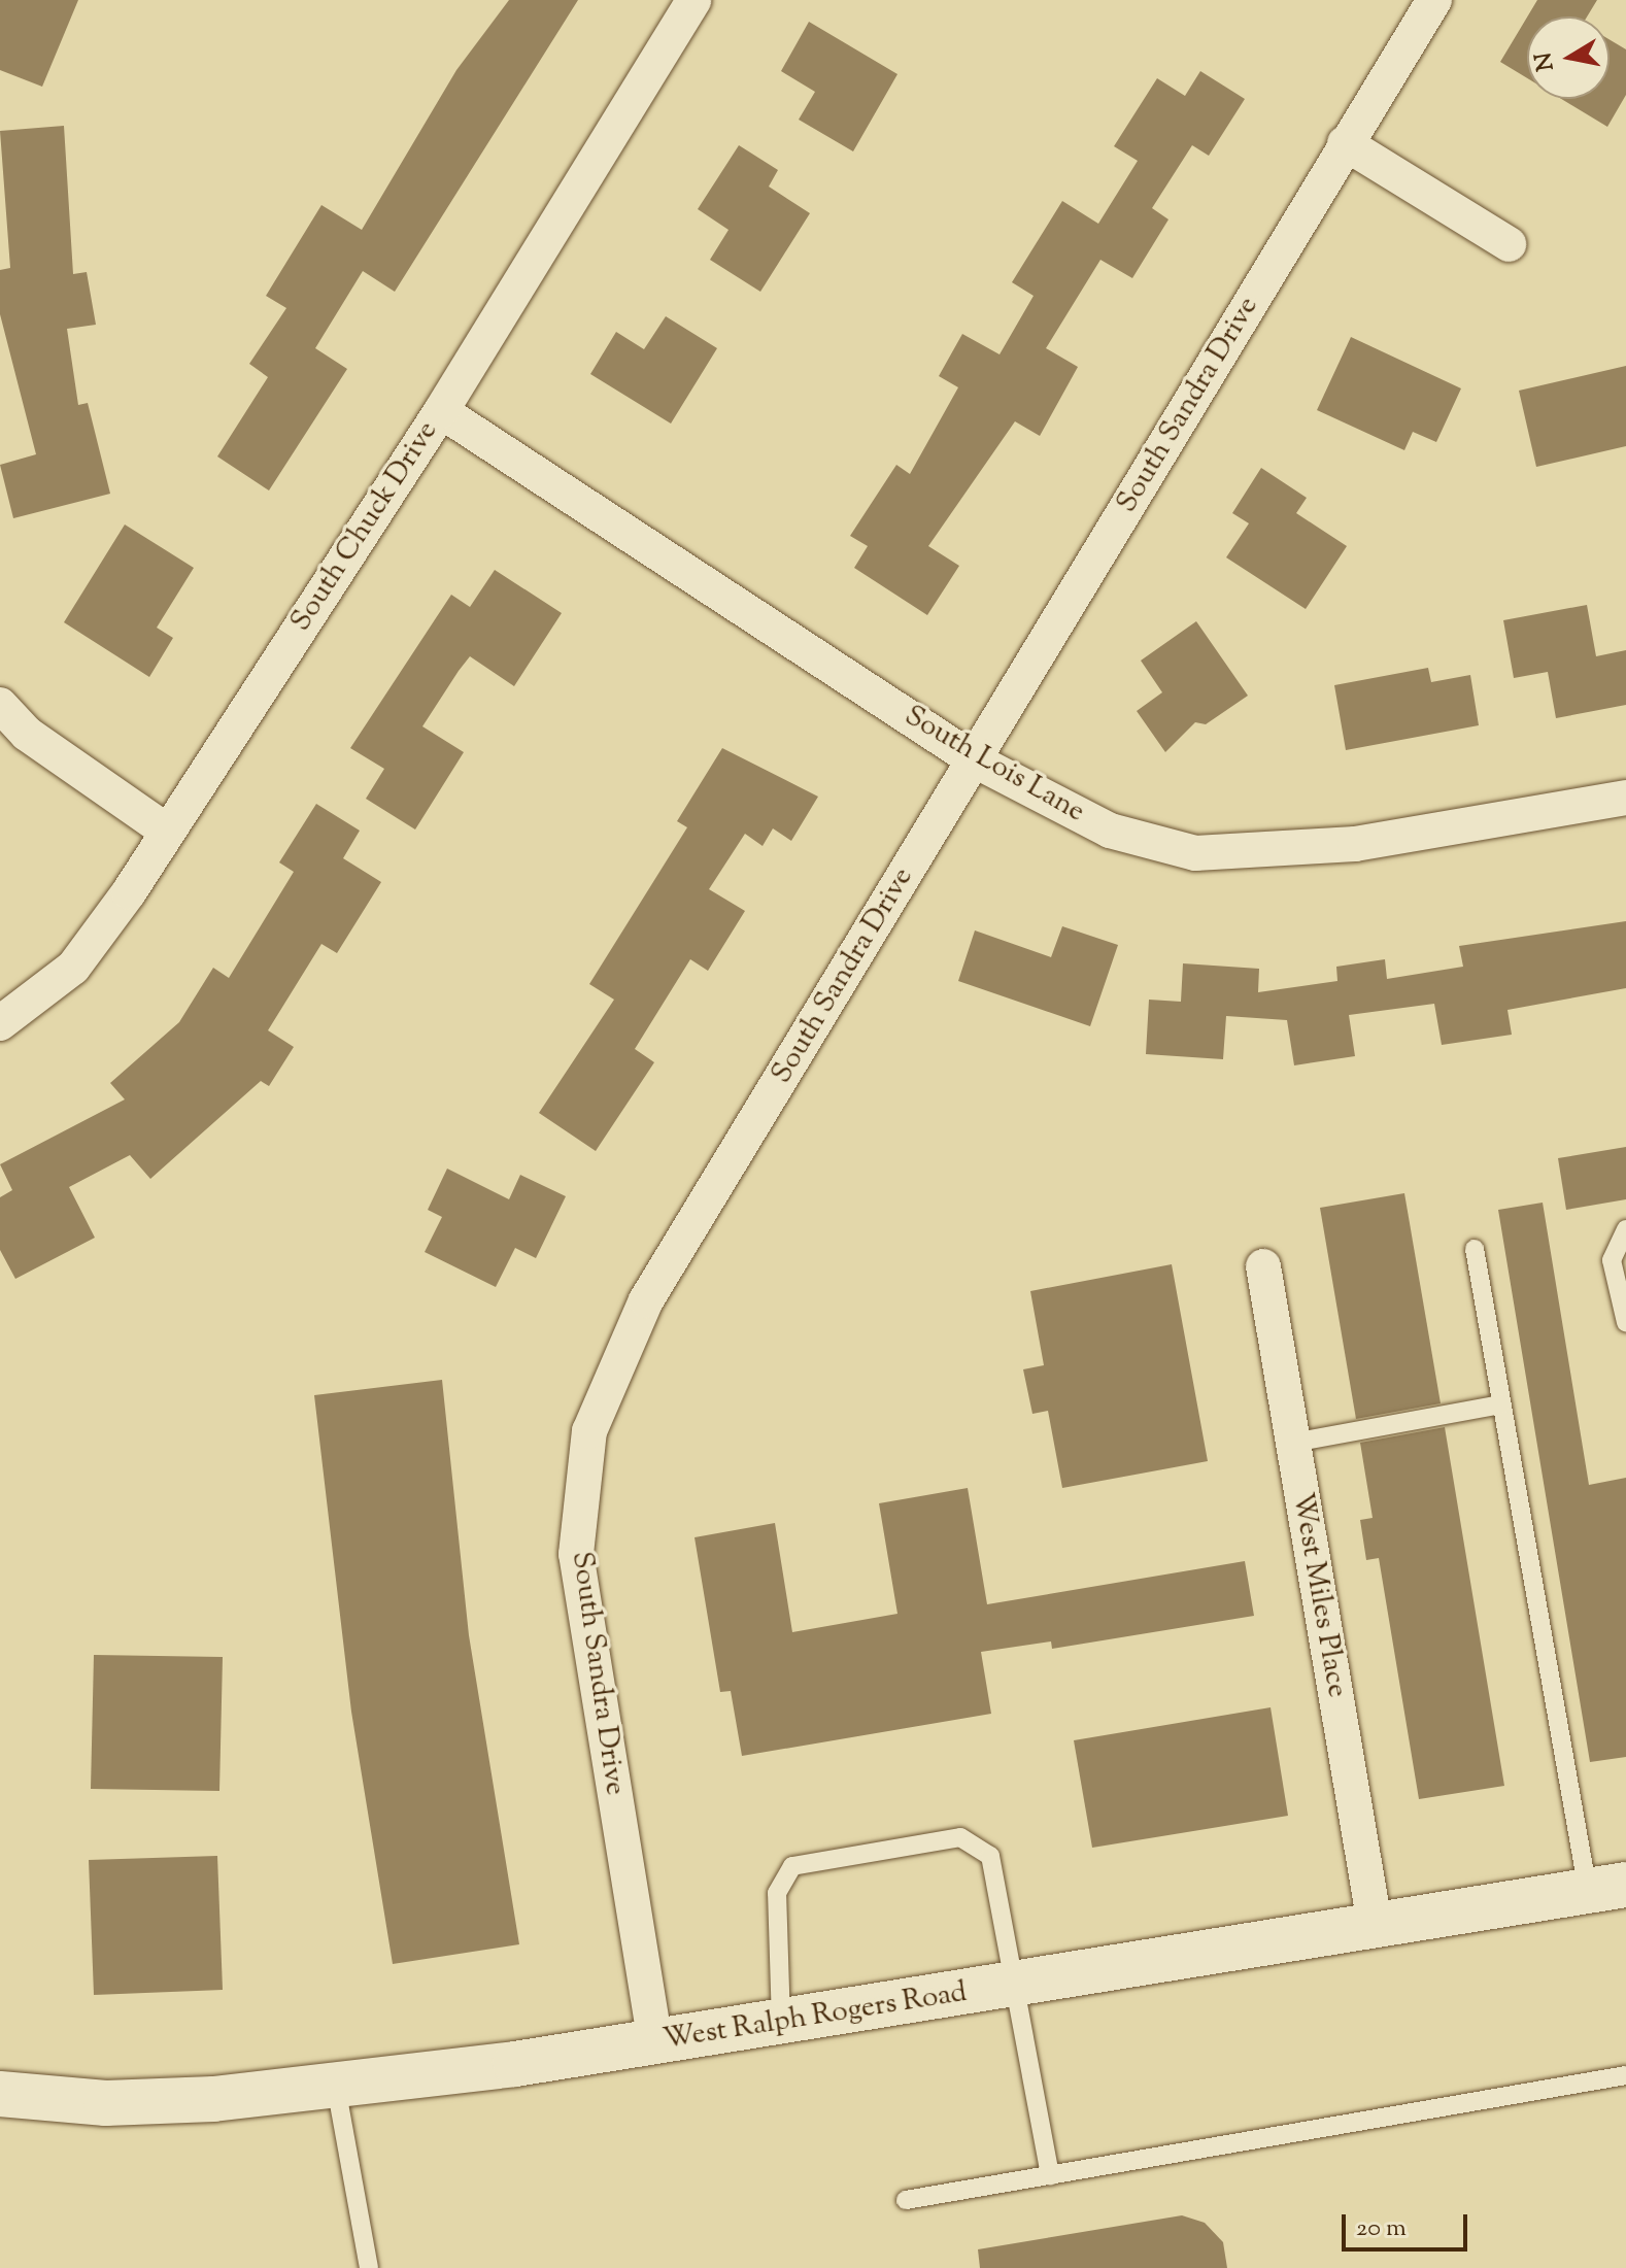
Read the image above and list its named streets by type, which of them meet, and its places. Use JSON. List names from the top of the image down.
{
  "streets": {
    "street": [
      "South Sandra Drive",
      "South Chuck Drive",
      "South Lois Lane",
      "West Miles Place",
      "West Ralph Rogers Road"
    ]
  },
  "crossings": [
    ["South Sandra Drive", "South Lois Lane"],
    ["South Sandra Drive", "West Ralph Rogers Road"],
    ["South Chuck Drive", "South Lois Lane"],
    ["West Miles Place", "West Ralph Rogers Road"]
  ],
  "scale_bar": "20 m",
  "north": "left"
}
